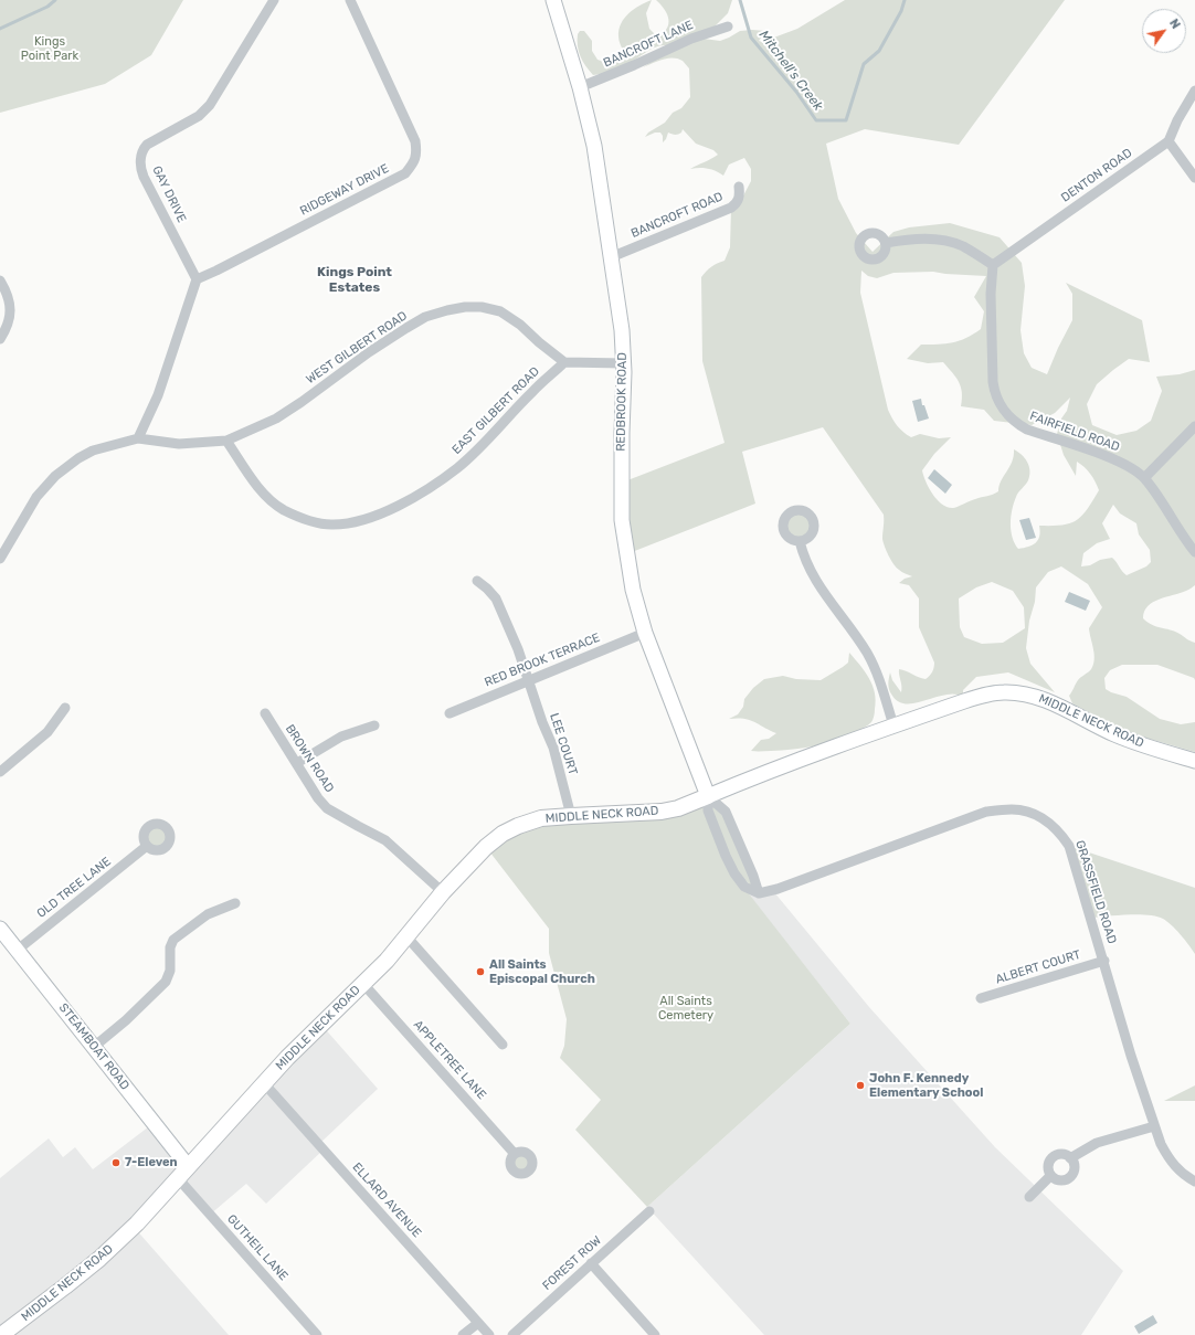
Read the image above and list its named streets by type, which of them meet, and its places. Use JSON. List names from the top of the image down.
{
  "streets": {
    "main road": ["REDBROOK ROAD", "MIDDLE NECK ROAD", "STEAMBOAT ROAD"],
    "street": [
      "BANCROFT LANE",
      "DENTON ROAD",
      "RIDGEWAY DRIVE",
      "GAY DRIVE",
      "BANCROFT ROAD",
      "WEST GILBERT ROAD",
      "EAST GILBERT ROAD",
      "FAIRFIELD ROAD",
      "RED BROOK TERRACE",
      "LEE COURT",
      "BROWN ROAD",
      "OLD TREE LANE",
      "GRASSFIELD ROAD",
      "ALBERT COURT",
      "APPLETREE LANE",
      "ELLARD AVENUE",
      "GUTHEIL LANE",
      "FOREST ROW"
    ]
  },
  "crossings": [
    ["BANCROFT LANE", "REDBROOK ROAD"],
    ["DENTON ROAD", "FAIRFIELD ROAD"],
    ["RIDGEWAY DRIVE", "GAY DRIVE"],
    ["BANCROFT ROAD", "REDBROOK ROAD"],
    ["WEST GILBERT ROAD", "EAST GILBERT ROAD"],
    ["REDBROOK ROAD", "RED BROOK TERRACE"],
    ["REDBROOK ROAD", "MIDDLE NECK ROAD"],
    ["RED BROOK TERRACE", "LEE COURT"],
    ["MIDDLE NECK ROAD", "LEE COURT"],
    ["MIDDLE NECK ROAD", "BROWN ROAD"],
    ["MIDDLE NECK ROAD", "STEAMBOAT ROAD"],
    ["MIDDLE NECK ROAD", "APPLETREE LANE"],
    ["MIDDLE NECK ROAD", "ELLARD AVENUE"],
    ["MIDDLE NECK ROAD", "GUTHEIL LANE"],
    ["OLD TREE LANE", "STEAMBOAT ROAD"],
    ["GRASSFIELD ROAD", "ALBERT COURT"]
  ],
  "districts": ["Kings Point Estates"],
  "water": ["Mitchell's Creek"],
  "parks": ["Kings Point Park", "All Saints Cemetery"],
  "places": ["All Saints Episcopal Church", "John F. Kennedy Elementary School", "7-Eleven"],
  "north": "top right"
}
